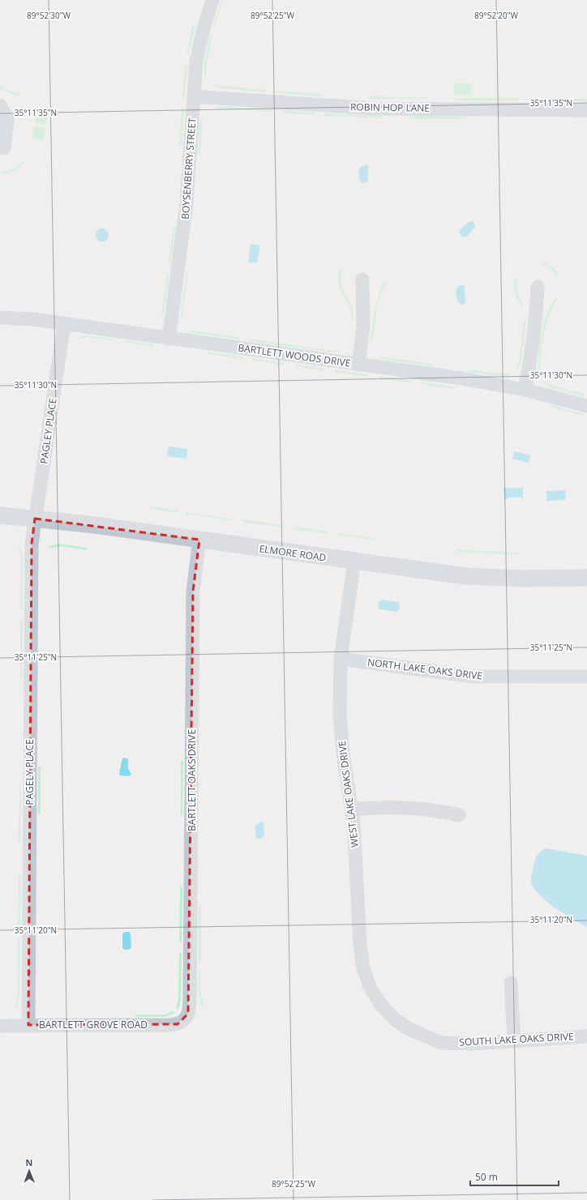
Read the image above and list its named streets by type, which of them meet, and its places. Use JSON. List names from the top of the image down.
{
  "streets": {
    "street": [
      "ROBIN HOP LANE",
      "BOYSENBERRY STREET",
      "BARTLETT WOODS DRIVE",
      "PAGLEY PLACE",
      "ELMORE ROAD",
      "NORTH LAKE OAKS DRIVE",
      "PAGELY PLACE",
      "BARTLETT OAKS DRIVE",
      "WEST LAKE OAKS DRIVE",
      "BARTLETT GROVE ROAD",
      "SOUTH LAKE OAKS DRIVE"
    ]
  },
  "crossings": [
    ["ROBIN HOP LANE", "BOYSENBERRY STREET"],
    ["BOYSENBERRY STREET", "BARTLETT WOODS DRIVE"],
    ["BARTLETT WOODS DRIVE", "PAGLEY PLACE"],
    ["PAGLEY PLACE", "ELMORE ROAD"],
    ["PAGLEY PLACE", "PAGELY PLACE"],
    ["ELMORE ROAD", "PAGELY PLACE"],
    ["ELMORE ROAD", "BARTLETT OAKS DRIVE"],
    ["ELMORE ROAD", "WEST LAKE OAKS DRIVE"],
    ["NORTH LAKE OAKS DRIVE", "WEST LAKE OAKS DRIVE"],
    ["PAGELY PLACE", "BARTLETT GROVE ROAD"],
    ["BARTLETT OAKS DRIVE", "BARTLETT GROVE ROAD"],
    ["WEST LAKE OAKS DRIVE", "SOUTH LAKE OAKS DRIVE"]
  ],
  "scale_bar": "50 m",
  "north": "top",
  "coordinates": [
    "89°52'30\"W",
    "89°52'25\"W",
    "89°52'20\"W",
    "35°11'35\"N",
    "35°11'30\"N",
    "35°11'25\"N",
    "35°11'20\"N"
  ]
}
